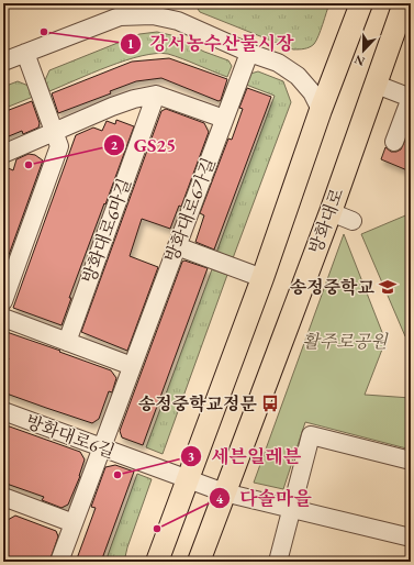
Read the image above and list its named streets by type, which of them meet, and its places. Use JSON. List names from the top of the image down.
{
  "streets": {
    "main road": ["방화대로"],
    "street": ["방화대로6가길", "방화대로6마길", "방화대로6길"]
  },
  "crossings": [
    ["방화대로6가길", "방화대로6길"],
    ["방화대로", "방화대로6길"]
  ],
  "parks": ["활주로공원"],
  "places": {
    "other": [
      "강서농수산물시장",
      "GS25",
      "세븐일레븐",
      "다솔마을"
    ],
    "school or university": ["송정중학교"],
    "bus stop": ["송정중학교정문"]
  },
  "north": "bottom"
}
